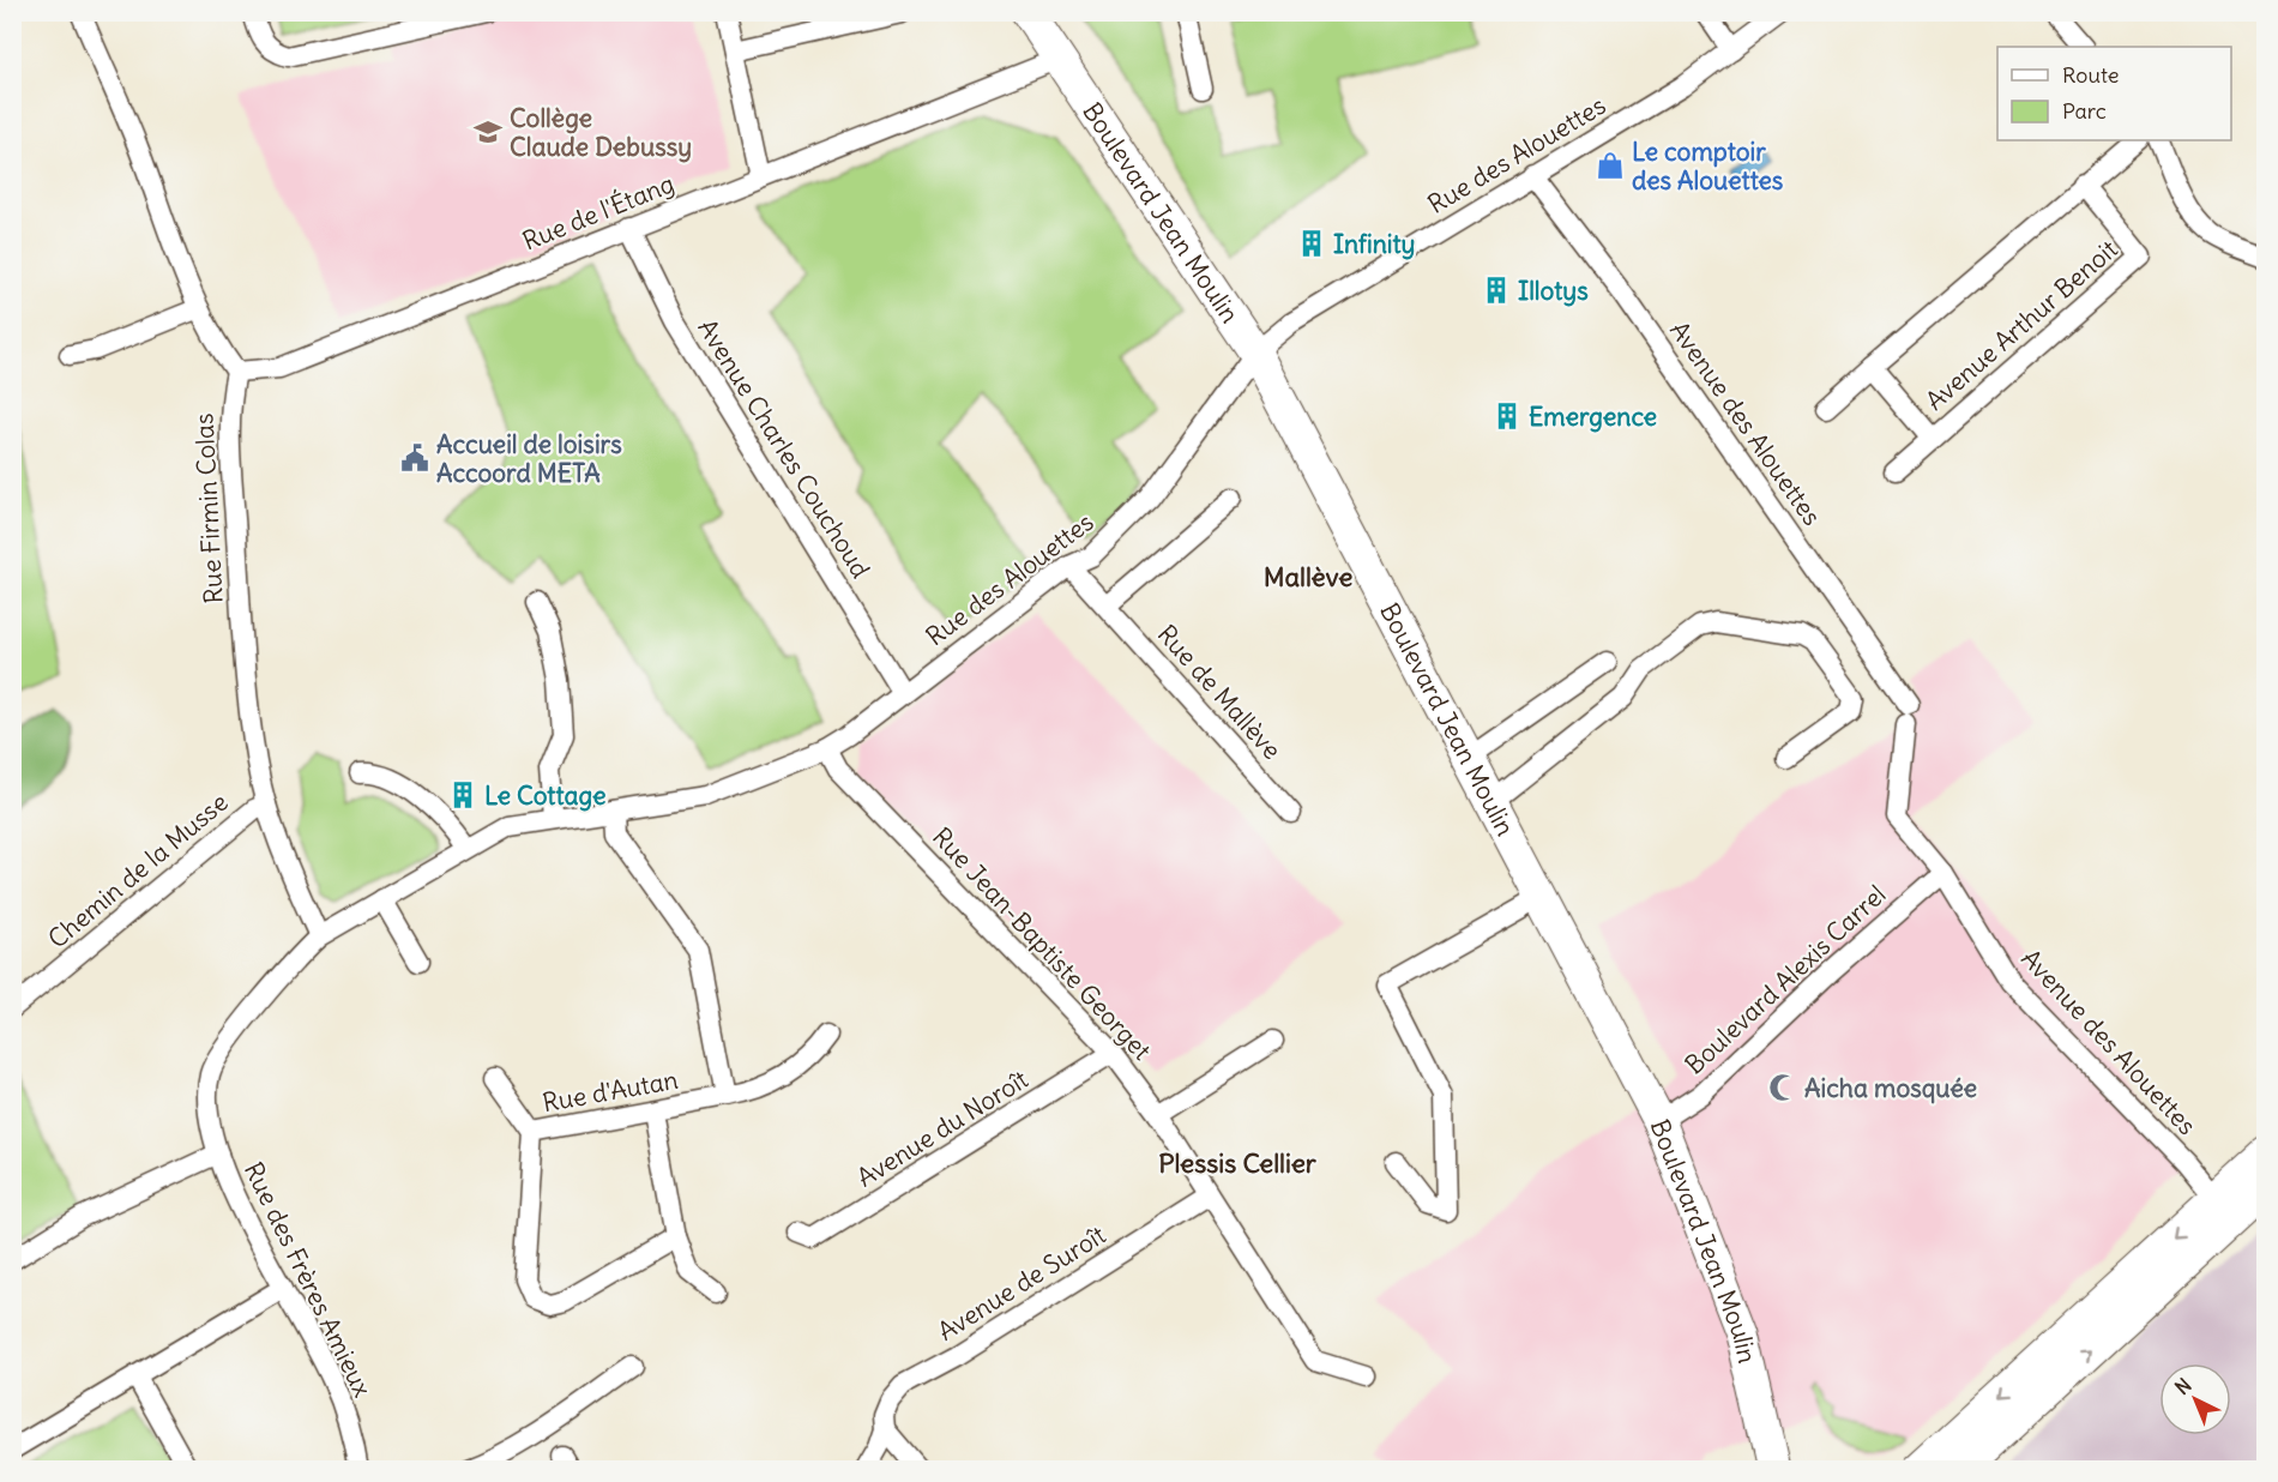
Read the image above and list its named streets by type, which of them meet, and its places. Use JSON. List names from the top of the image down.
{
  "streets": {
    "main road": ["Boulevard Jean Moulin"],
    "street": [
      "Rue des Alouettes",
      "Rue de l'Étang",
      "Avenue Arthur Benoit",
      "Avenue des Alouettes",
      "Avenue Charles Couchoud",
      "Rue Firmin Colas",
      "Rue de Mallève",
      "Chemin de la Musse",
      "Rue Jean-Baptiste Georget",
      "Boulevard Alexis Carrel",
      "Rue d'Autan",
      "Avenue du Noroît",
      "Rue des Frères Amieux",
      "Avenue de Suroît"
    ]
  },
  "crossings": [
    ["Rue des Alouettes", "Boulevard Jean Moulin"],
    ["Rue des Alouettes", "Avenue des Alouettes"],
    ["Rue des Alouettes", "Avenue Charles Couchoud"],
    ["Rue des Alouettes", "Rue Firmin Colas"],
    ["Rue des Alouettes", "Rue de Mallève"],
    ["Rue des Alouettes", "Rue Jean-Baptiste Georget"],
    ["Rue des Alouettes", "Rue des Frères Amieux"],
    ["Rue de l'Étang", "Boulevard Jean Moulin"],
    ["Rue de l'Étang", "Avenue Charles Couchoud"],
    ["Rue de l'Étang", "Rue Firmin Colas"],
    ["Boulevard Jean Moulin", "Boulevard Alexis Carrel"],
    ["Avenue des Alouettes", "Boulevard Alexis Carrel"],
    ["Rue Firmin Colas", "Chemin de la Musse"],
    ["Rue Firmin Colas", "Rue des Frères Amieux"],
    ["Rue Jean-Baptiste Georget", "Avenue du Noroît"],
    ["Rue Jean-Baptiste Georget", "Avenue de Suroît"]
  ],
  "districts": ["Mallève", "Plessis Cellier"],
  "places": {
    "school or university": ["Collège Claude Debussy"],
    "shop": ["Le comptoir des Alouettes"],
    "building": [
      "Infinity",
      "Illotys",
      "Emergence",
      "Le Cottage"
    ],
    "public building": ["Accueil de loisirs Accoord META"],
    "mosque": ["Aicha mosquée"]
  },
  "legend": ["Route", "Parc"],
  "north": "top left"
}
